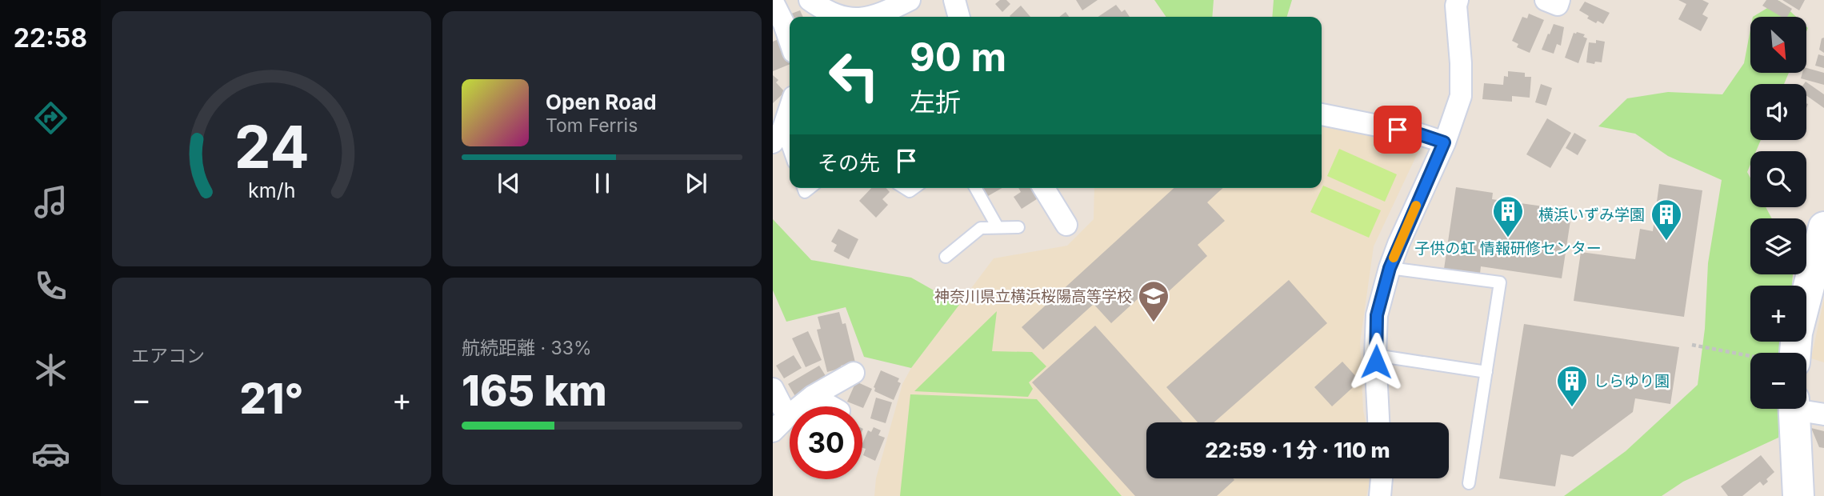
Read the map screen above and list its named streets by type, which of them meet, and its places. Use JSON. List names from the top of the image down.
{
  "places": {
    "building": ["子供の虹 情報研修センター", "横浜いずみ学園", "しらゆり園"],
    "school or university": ["神奈川県立横浜桜陽高等学校"]
  },
  "north": "bottom right",
  "page": {
    "tabs": "22:58",
    "map_buttons": ["+", "−"],
    "turn": ["90 m", "左折"],
    "song": ["Open Road", "Tom Ferris"],
    "then": "その先",
    "tile": [
      "エアコン",
      ["航続距離 · 33%", "165 km"]
    ],
    "heat": ["−", "21°", "+"],
    "limit": "30",
    "trip": "22:59 · 1 分 · 110 m",
    "gauge": ["24", "km/h"]
  }
}
